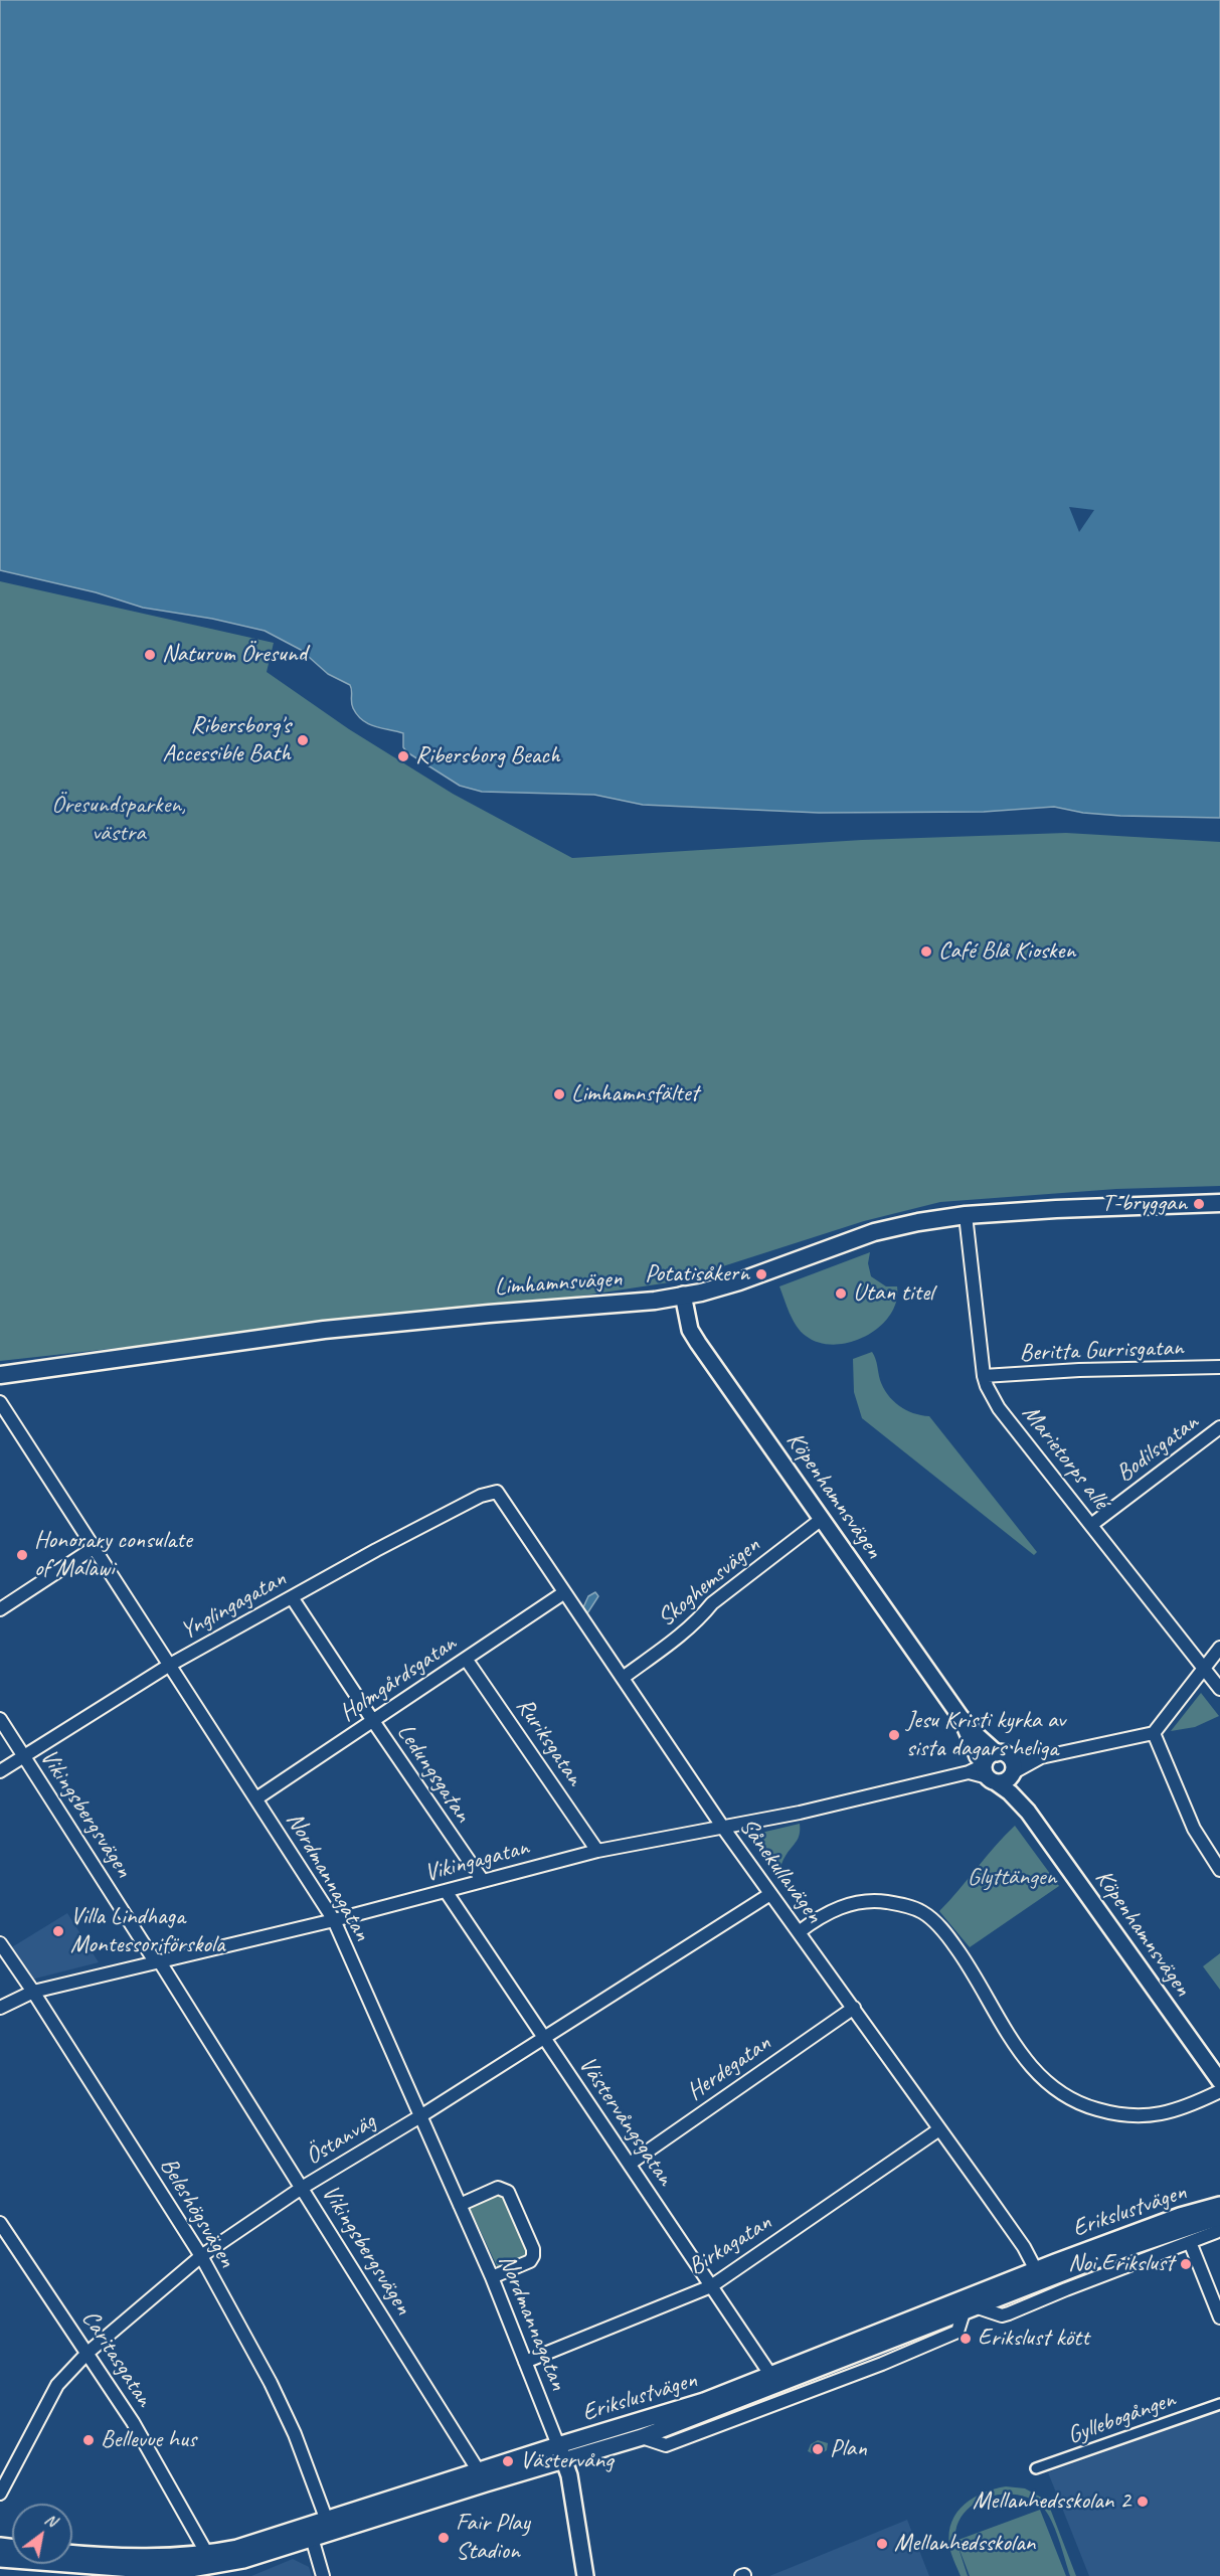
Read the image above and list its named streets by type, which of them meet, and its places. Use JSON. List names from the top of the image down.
{
  "streets": {
    "main road": ["Limhamnsvägen"],
    "street": [
      "Beritta Gurrisgatan",
      "Bodilsgatan",
      "Marietorps allé",
      "Köpenhamnsvägen",
      "Skoghemsvägen",
      "Ynglingagatan",
      "Holmgårdsgatan",
      "Ruriksgatan",
      "Ledungsgatan",
      "Vikingsbergsvägen",
      "Vikingagatan",
      "Sånekullavägen",
      "Nordmannagatan",
      "Herdegatan",
      "Västervångsgatan",
      "Östanväg",
      "Erikslustvägen",
      "Beleshögsvägen",
      "Birkagatan",
      "Caritasgatan",
      "Gyllebogången"
    ]
  },
  "crossings": [
    ["Limhamnsvägen", "Marietorps allé"],
    ["Limhamnsvägen", "Köpenhamnsvägen"],
    ["Beritta Gurrisgatan", "Marietorps allé"],
    ["Bodilsgatan", "Marietorps allé"],
    ["Köpenhamnsvägen", "Skoghemsvägen"],
    ["Köpenhamnsvägen", "Vikingagatan"],
    ["Skoghemsvägen", "Sånekullavägen"],
    ["Ynglingagatan", "Ledungsgatan"],
    ["Ynglingagatan", "Vikingsbergsvägen"],
    ["Ynglingagatan", "Sånekullavägen"],
    ["Ynglingagatan", "Nordmannagatan"],
    ["Holmgårdsgatan", "Ruriksgatan"],
    ["Holmgårdsgatan", "Ledungsgatan"],
    ["Holmgårdsgatan", "Sånekullavägen"],
    ["Holmgårdsgatan", "Nordmannagatan"],
    ["Ruriksgatan", "Vikingagatan"],
    ["Ledungsgatan", "Vikingagatan"],
    ["Vikingsbergsvägen", "Vikingagatan"],
    ["Vikingsbergsvägen", "Östanväg"],
    ["Vikingsbergsvägen", "Erikslustvägen"],
    ["Vikingagatan", "Sånekullavägen"],
    ["Vikingagatan", "Nordmannagatan"],
    ["Vikingagatan", "Västervångsgatan"],
    ["Vikingagatan", "Beleshögsvägen"],
    ["Sånekullavägen", "Herdegatan"],
    ["Sånekullavägen", "Östanväg"],
    ["Sånekullavägen", "Erikslustvägen"],
    ["Sånekullavägen", "Birkagatan"],
    ["Nordmannagatan", "Östanväg"],
    ["Nordmannagatan", "Erikslustvägen"],
    ["Nordmannagatan", "Birkagatan"],
    ["Herdegatan", "Västervångsgatan"],
    ["Västervångsgatan", "Östanväg"],
    ["Västervångsgatan", "Erikslustvägen"],
    ["Västervångsgatan", "Birkagatan"],
    ["Östanväg", "Beleshögsvägen"],
    ["Östanväg", "Caritasgatan"],
    ["Erikslustvägen", "Beleshögsvägen"],
    ["Erikslustvägen", "Caritasgatan"]
  ],
  "parks": ["Öresundsparken, västra", "Glyttängen"],
  "places": [
    "Naturum Öresund",
    "Ribersborg's Accessible Bath",
    "Ribersborg Beach",
    "Café Blå Kiosken",
    "Limhamnsfältet",
    "T-bryggan",
    "Potatisåkern",
    "Utan titel",
    "Honorary consulate of Malawi",
    "Jesu Kristi kyrka av sista dagars heliga",
    "Villa Lindhaga Montessoriförskola",
    "Noi Erikslust",
    "Erikslust kött",
    "Bellevue hus",
    "Plan",
    "Västervång",
    "Mellanhedsskolan 2",
    "Fair Play Stadion",
    "Mellanhedsskolan"
  ],
  "north": "top right"
}
